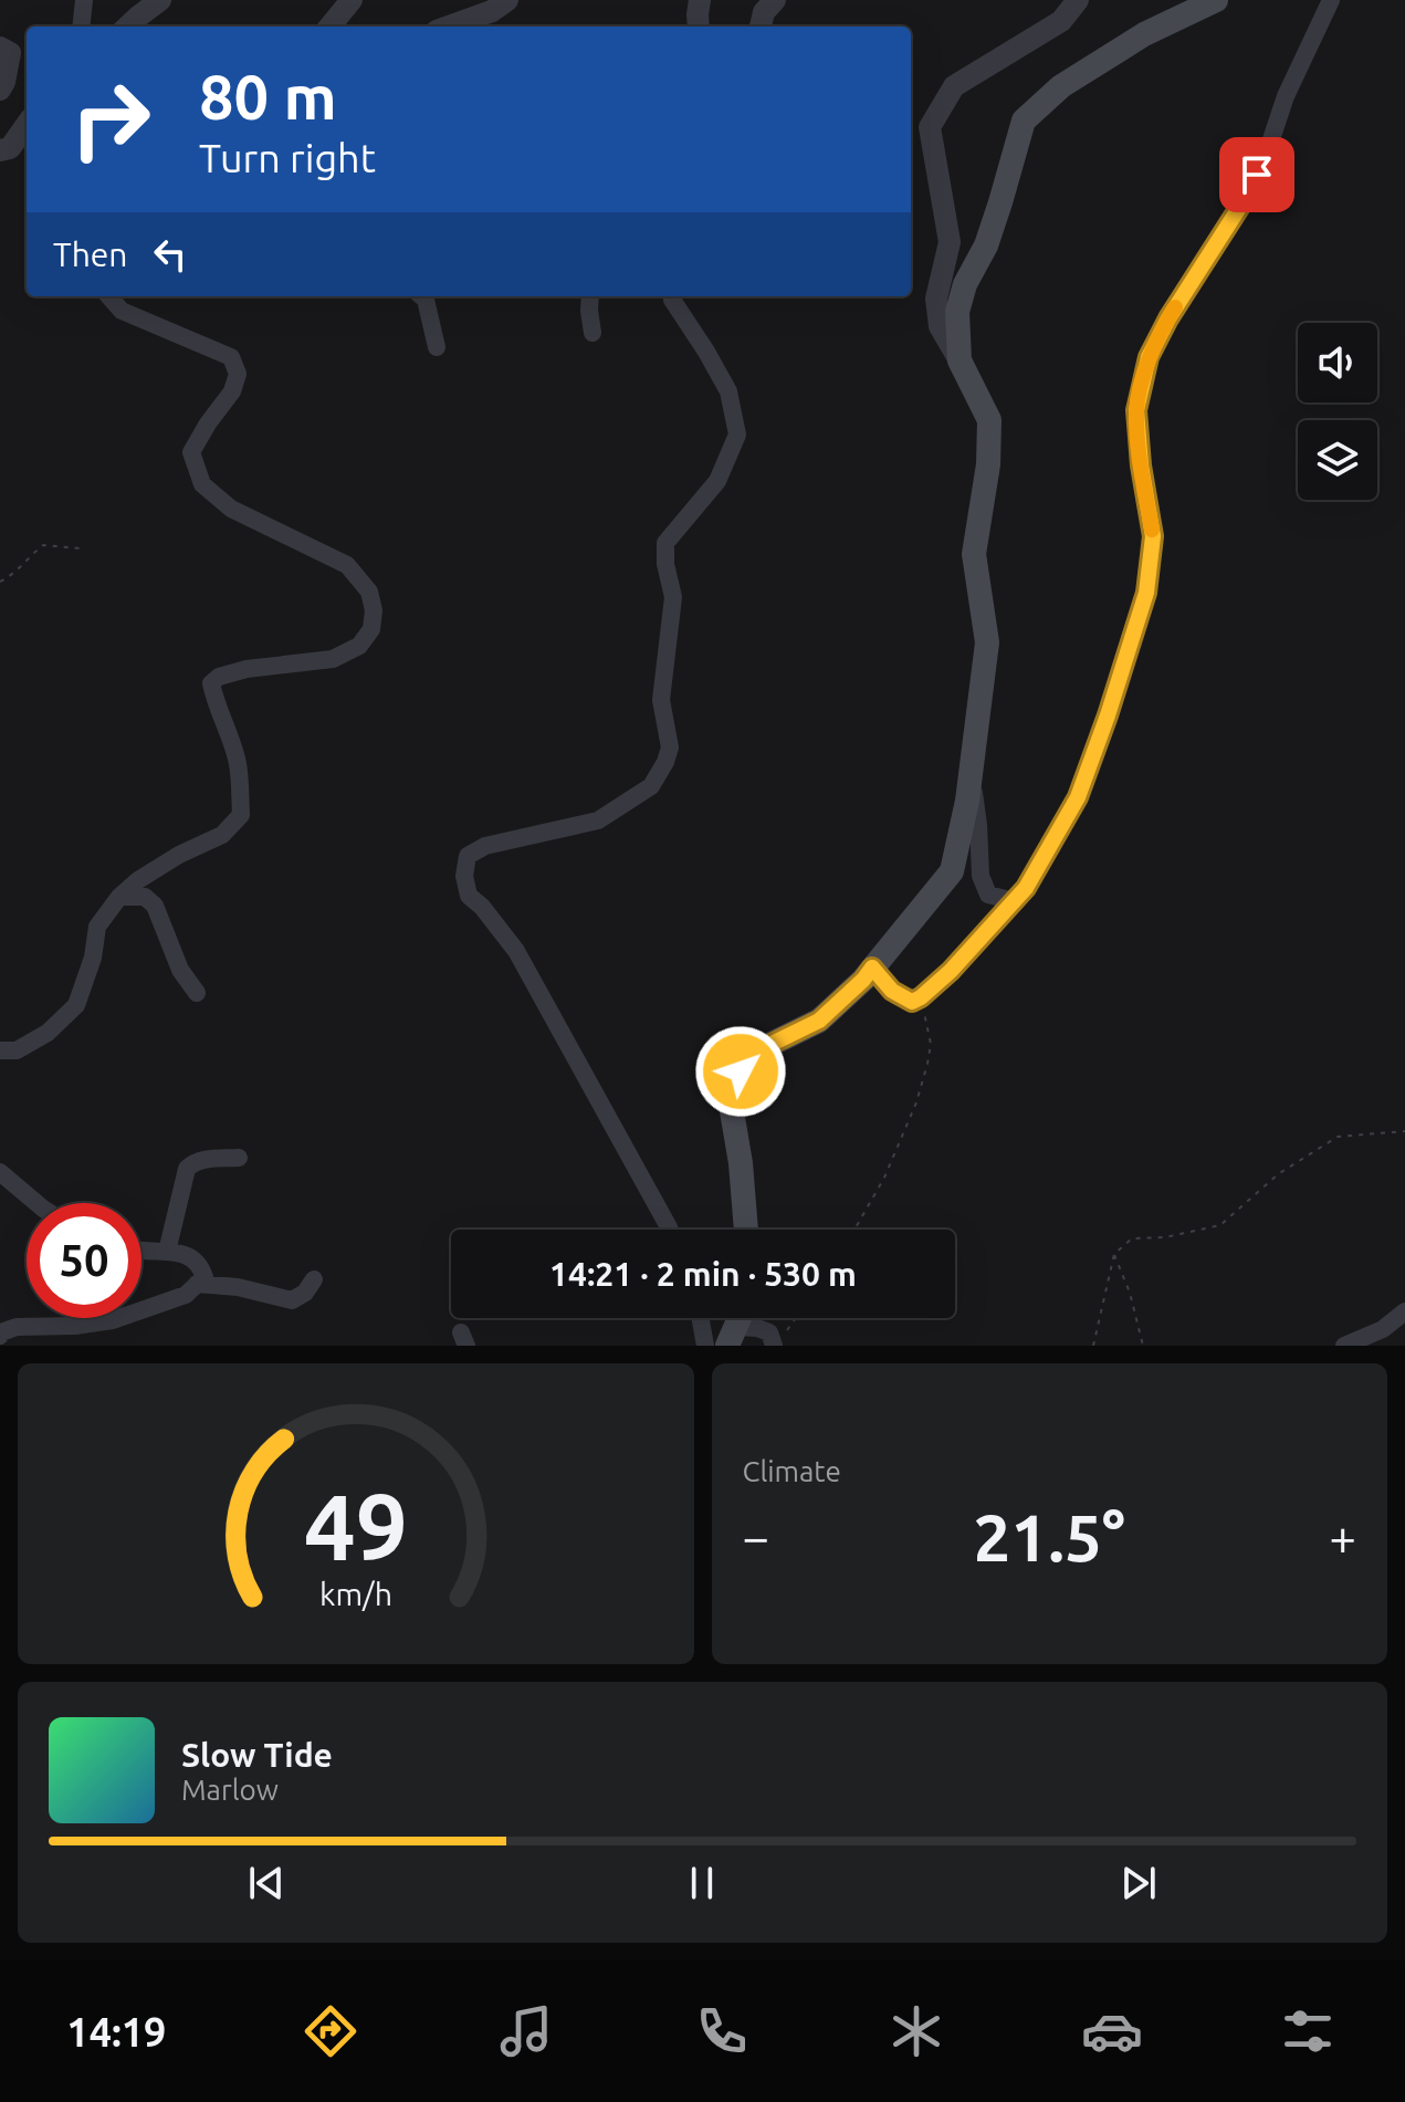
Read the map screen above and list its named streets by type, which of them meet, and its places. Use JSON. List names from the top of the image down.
{
  "page": {
    "turn": ["80 m", "Turn right"],
    "then": "Then",
    "limit": "50",
    "trip": "14:21 · 2 min · 530 m",
    "tile": "Climate",
    "heat": ["−", "21.5°", "+"],
    "song": ["Slow Tide", "Marlow"],
    "tabs": "14:19",
    "gauge": ["49", "km/h"]
  }
}
